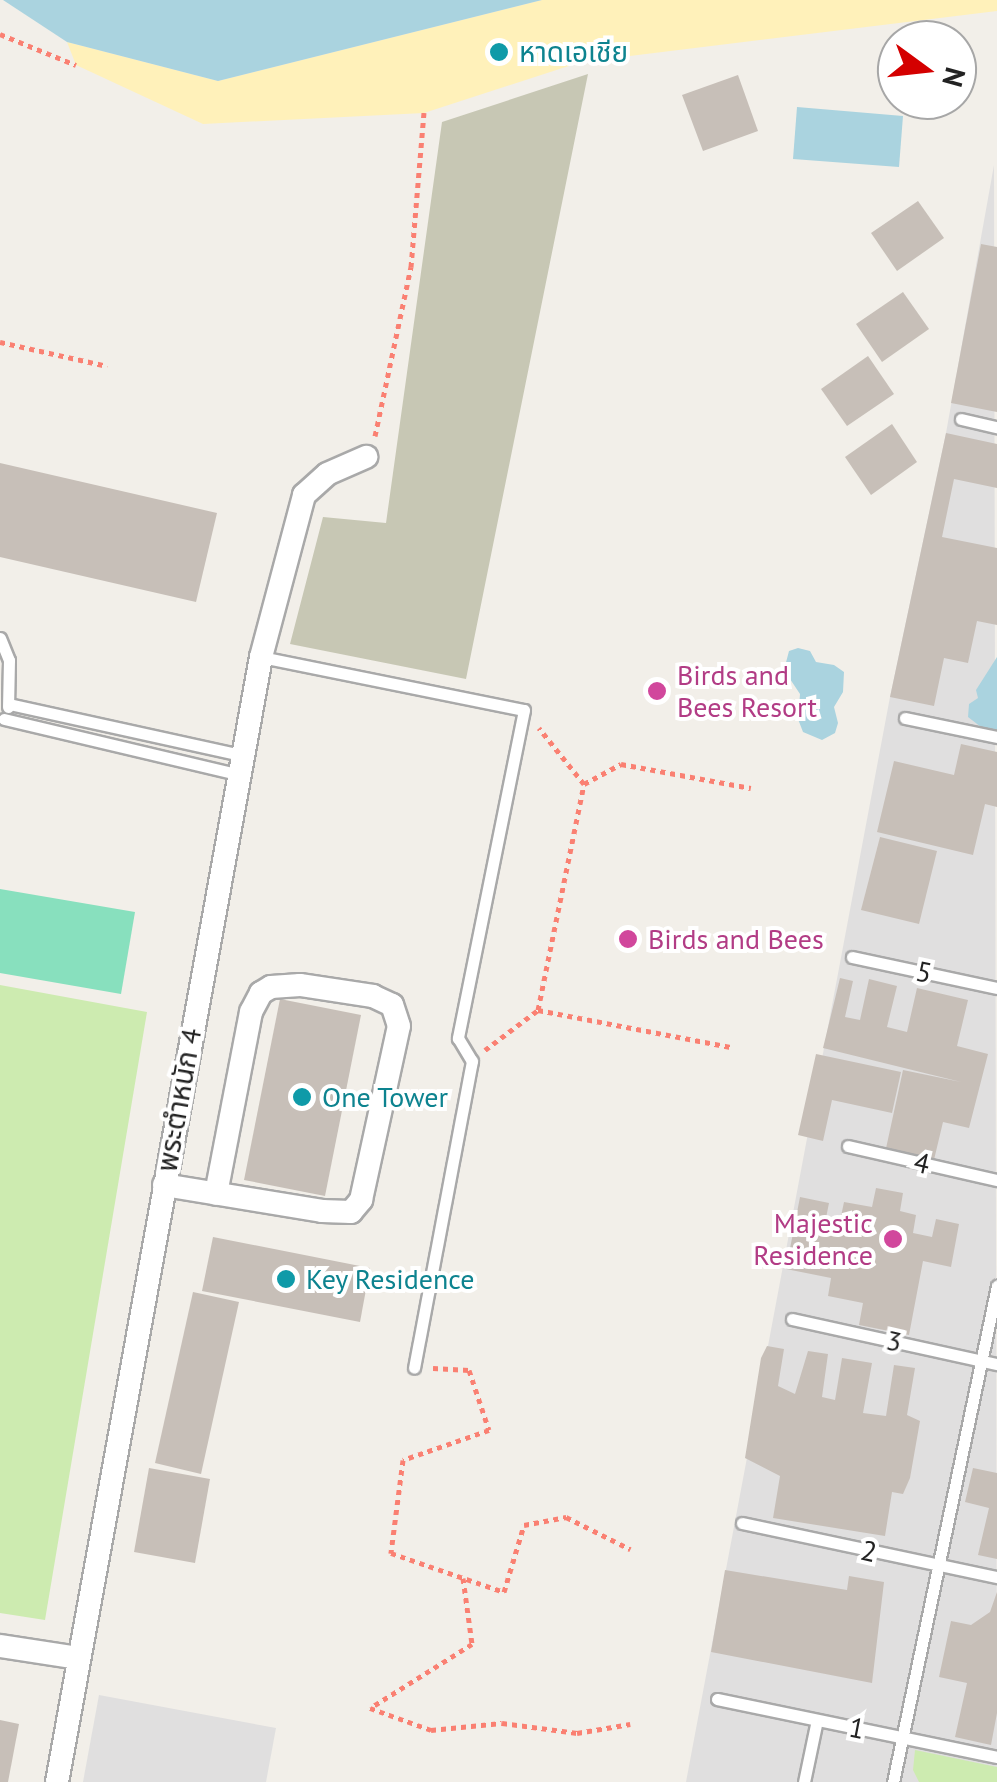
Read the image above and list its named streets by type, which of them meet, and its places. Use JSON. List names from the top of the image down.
{
  "streets": {
    "street": ["พระตำหนัก 4"],
    "lane": [
      "5",
      "4",
      "3",
      "2",
      "1"
    ]
  },
  "places": [
    "หาดเอเชีย",
    "Birds and Bees Resort",
    "Birds and Bees",
    "One Tower",
    "Majestic Residence",
    "Key Residence"
  ],
  "north": "right"
}
